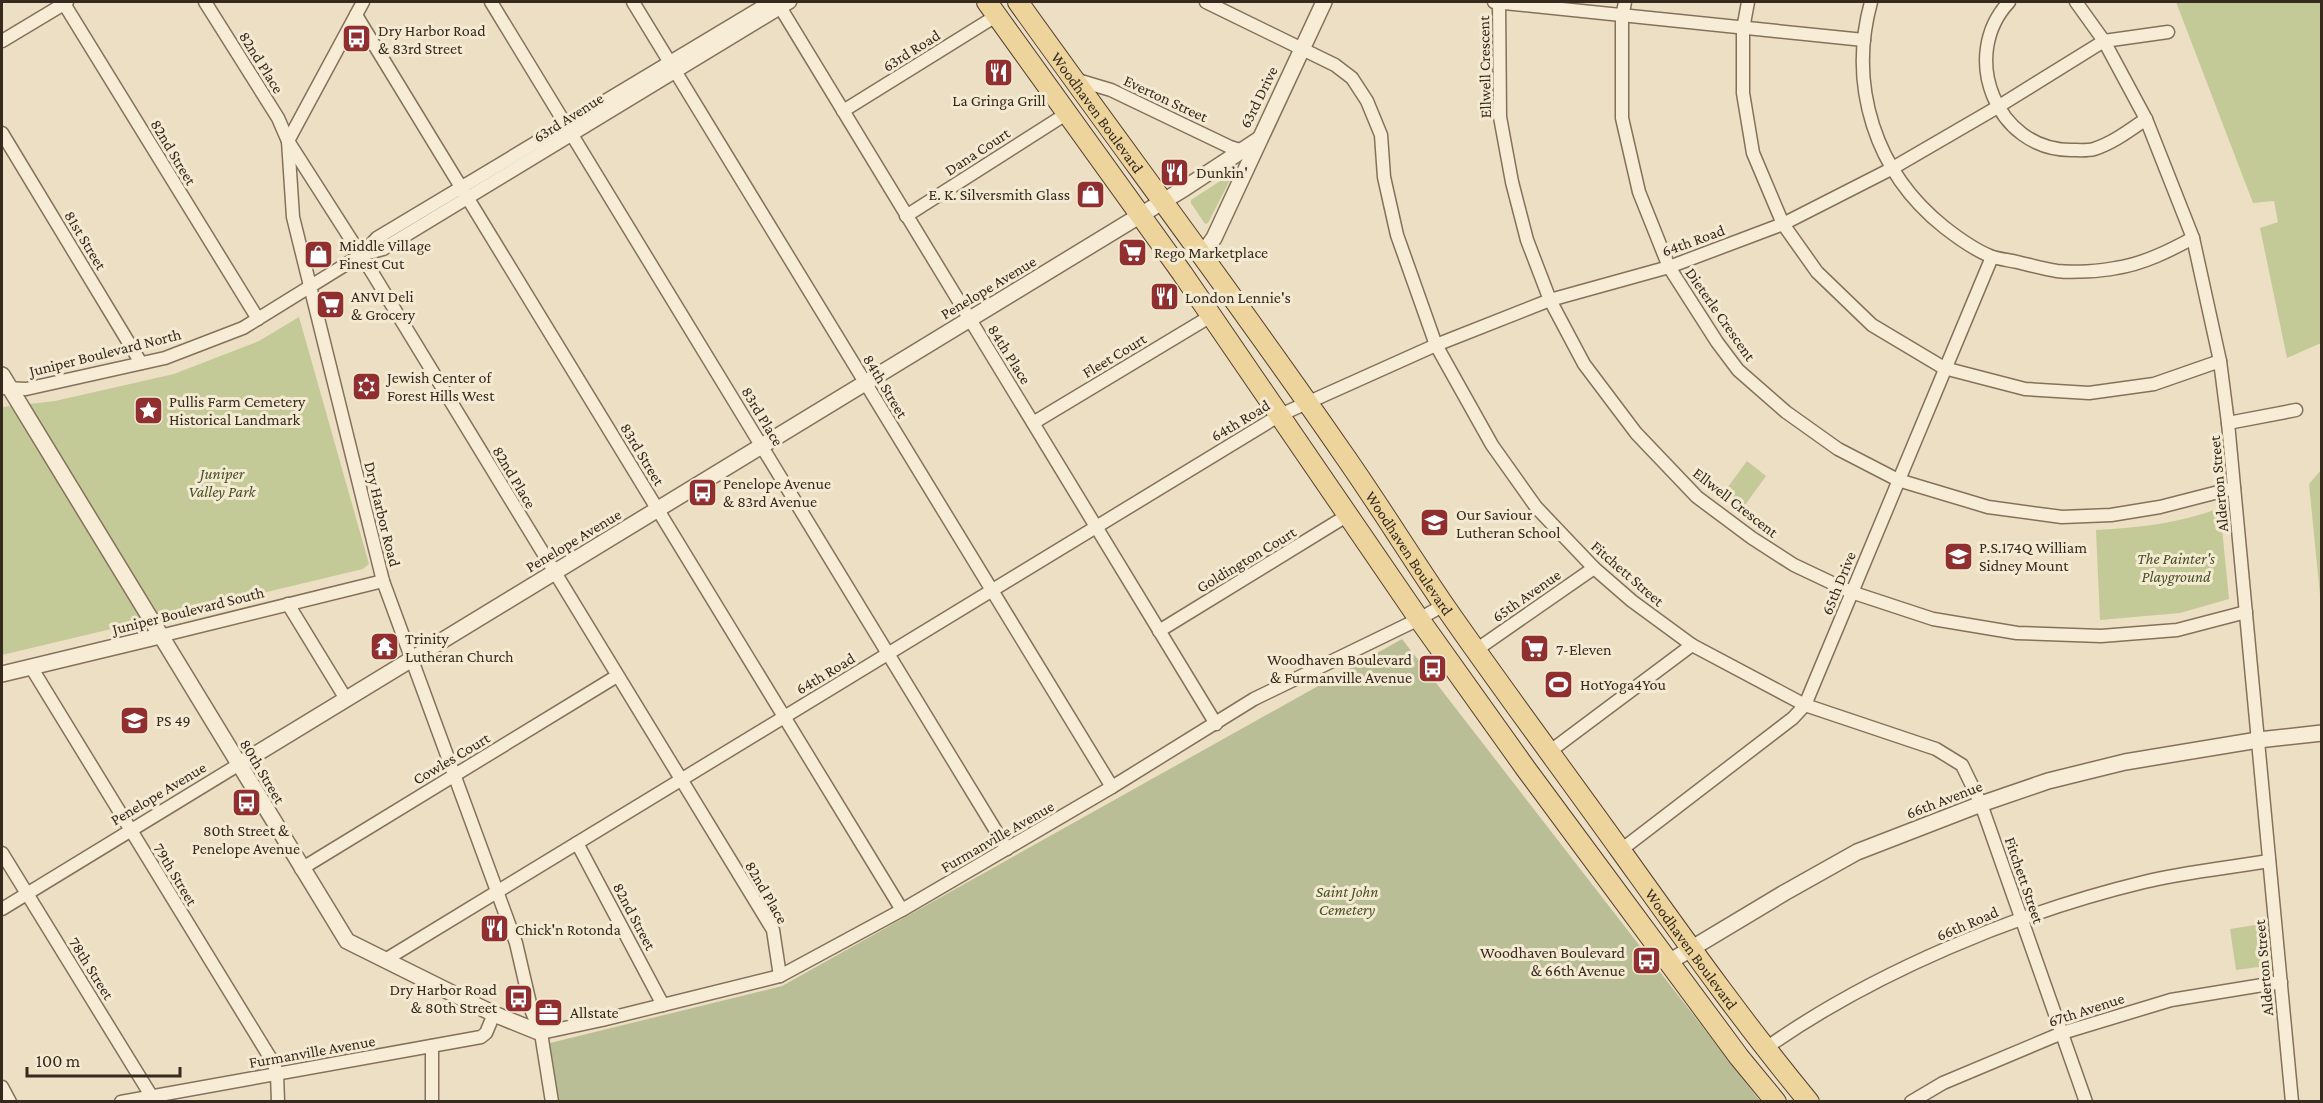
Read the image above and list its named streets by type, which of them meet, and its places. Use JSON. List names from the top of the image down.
{
  "streets": {
    "main road": ["Woodhaven Boulevard"],
    "street": [
      "63rd Road",
      "82nd Place",
      "Ellwell Crescent",
      "63rd Drive",
      "Everton Street",
      "63rd Avenue",
      "Dana Court",
      "82nd Street",
      "81st Street",
      "64th Road",
      "Penelope Avenue",
      "Dieterle Crescent",
      "Juniper Boulevard North",
      "84th Place",
      "Fleet Court",
      "84th Street",
      "83rd Place",
      "83rd Street",
      "Alderton Street",
      "Dry Harbor Road",
      "Goldington Court",
      "Fitchett Street",
      "65th Drive",
      "65th Avenue",
      "Juniper Boulevard South",
      "Cowles Court",
      "80th Street",
      "66th Avenue",
      "Furmanville Avenue",
      "79th Street",
      "66th Road",
      "78th Street",
      "67th Avenue"
    ]
  },
  "crossings": [
    ["63rd Road", "Woodhaven Boulevard"],
    ["63rd Road", "84th Place"],
    ["82nd Place", "63rd Avenue"],
    ["82nd Place", "64th Road"],
    ["82nd Place", "Penelope Avenue"],
    ["82nd Place", "Dry Harbor Road"],
    ["82nd Place", "Cowles Court"],
    ["82nd Place", "Furmanville Avenue"],
    ["Ellwell Crescent", "64th Road"],
    ["Ellwell Crescent", "Alderton Street"],
    ["Ellwell Crescent", "65th Drive"],
    ["63rd Drive", "Everton Street"],
    ["63rd Drive", "Woodhaven Boulevard"],
    ["63rd Drive", "Penelope Avenue"],
    ["63rd Drive", "Fitchett Street"],
    ["Everton Street", "Woodhaven Boulevard"],
    ["Woodhaven Boulevard", "Dana Court"],
    ["Woodhaven Boulevard", "64th Road"],
    ["Woodhaven Boulevard", "Penelope Avenue"],
    ["Woodhaven Boulevard", "Fleet Court"],
    ["Woodhaven Boulevard", "Goldington Court"],
    ["Woodhaven Boulevard", "65th Drive"],
    ["Woodhaven Boulevard", "65th Avenue"],
    ["Woodhaven Boulevard", "66th Avenue"],
    ["Woodhaven Boulevard", "Furmanville Avenue"],
    ["Woodhaven Boulevard", "66th Road"],
    ["63rd Avenue", "Juniper Boulevard North"],
    ["63rd Avenue", "84th Place"],
    ["63rd Avenue", "84th Street"],
    ["63rd Avenue", "83rd Place"],
    ["63rd Avenue", "83rd Street"],
    ["63rd Avenue", "Dry Harbor Road"],
    ["Dana Court", "84th Place"],
    ["82nd Street", "64th Road"],
    ["82nd Street", "Juniper Boulevard North"],
    ["82nd Street", "Furmanville Avenue"],
    ["81st Street", "Juniper Boulevard North"],
    ["64th Road", "Dieterle Crescent"],
    ["64th Road", "84th Place"],
    ["64th Road", "84th Street"],
    ["64th Road", "83rd Place"],
    ["64th Road", "83rd Street"],
    ["64th Road", "Alderton Street"],
    ["64th Road", "Dry Harbor Road"],
    ["64th Road", "Fitchett Street"],
    ["64th Road", "80th Street"],
    ["Penelope Avenue", "84th Place"],
    ["Penelope Avenue", "84th Street"],
    ["Penelope Avenue", "83rd Place"],
    ["Penelope Avenue", "83rd Street"],
    ["Penelope Avenue", "Dry Harbor Road"],
    ["Penelope Avenue", "80th Street"],
    ["Penelope Avenue", "79th Street"],
    ["Penelope Avenue", "78th Street"],
    ["Dieterle Crescent", "Alderton Street"],
    ["Dieterle Crescent", "65th Drive"],
    ["Juniper Boulevard North", "Dry Harbor Road"],
    ["Juniper Boulevard North", "80th Street"],
    ["84th Place", "Fleet Court"],
    ["84th Place", "Goldington Court"],
    ["84th Place", "Furmanville Avenue"],
    ["84th Street", "Furmanville Avenue"],
    ["83rd Place", "Furmanville Avenue"],
    ["83rd Street", "Furmanville Avenue"],
    ["Alderton Street", "66th Avenue"],
    ["Alderton Street", "66th Road"],
    ["Alderton Street", "67th Avenue"],
    ["Dry Harbor Road", "Juniper Boulevard South"],
    ["Dry Harbor Road", "Cowles Court"],
    ["Dry Harbor Road", "80th Street"],
    ["Dry Harbor Road", "Furmanville Avenue"],
    ["Fitchett Street", "65th Drive"],
    ["Fitchett Street", "65th Avenue"],
    ["Fitchett Street", "66th Avenue"],
    ["Fitchett Street", "66th Road"],
    ["Fitchett Street", "67th Avenue"],
    ["Juniper Boulevard South", "80th Street"],
    ["Juniper Boulevard South", "79th Street"],
    ["Cowles Court", "80th Street"],
    ["80th Street", "Furmanville Avenue"],
    ["Furmanville Avenue", "79th Street"],
    ["Furmanville Avenue", "78th Street"]
  ],
  "parks": ["Juniper Valley Park", "The Painter's Playground", "Saint John Cemetery"],
  "places": {
    "bus stop": [
      "Dry Harbor Road & 83rd Street",
      "Penelope Avenue & 83rd Avenue",
      "Woodhaven Boulevard & Furmanville Avenue",
      "80th Street & Penelope Avenue",
      "Woodhaven Boulevard & 66th Avenue",
      "Dry Harbor Road & 80th Street"
    ],
    "restaurant": [
      "La Gringa Grill",
      "Dunkin'",
      "London Lennie's",
      "Chick'n Rotonda"
    ],
    "shop": ["E. K. Silversmith Glass", "Middle Village Finest Cut"],
    "supermarket": ["Rego Marketplace", "ANVI Deli & Grocery", "7-Eleven"],
    "synagogue": ["Jewish Center of Forest Hills West"],
    "place": ["Pullis Farm Cemetery Historical Landmark"],
    "school or university": ["Our Saviour Lutheran School", "P.S.174Q William Sidney Mount", "PS 49"],
    "temple": ["Trinity Lutheran Church"],
    "sports": ["HotYoga4You"],
    "office": ["Allstate"]
  },
  "scale_bar": "100 m"
}
